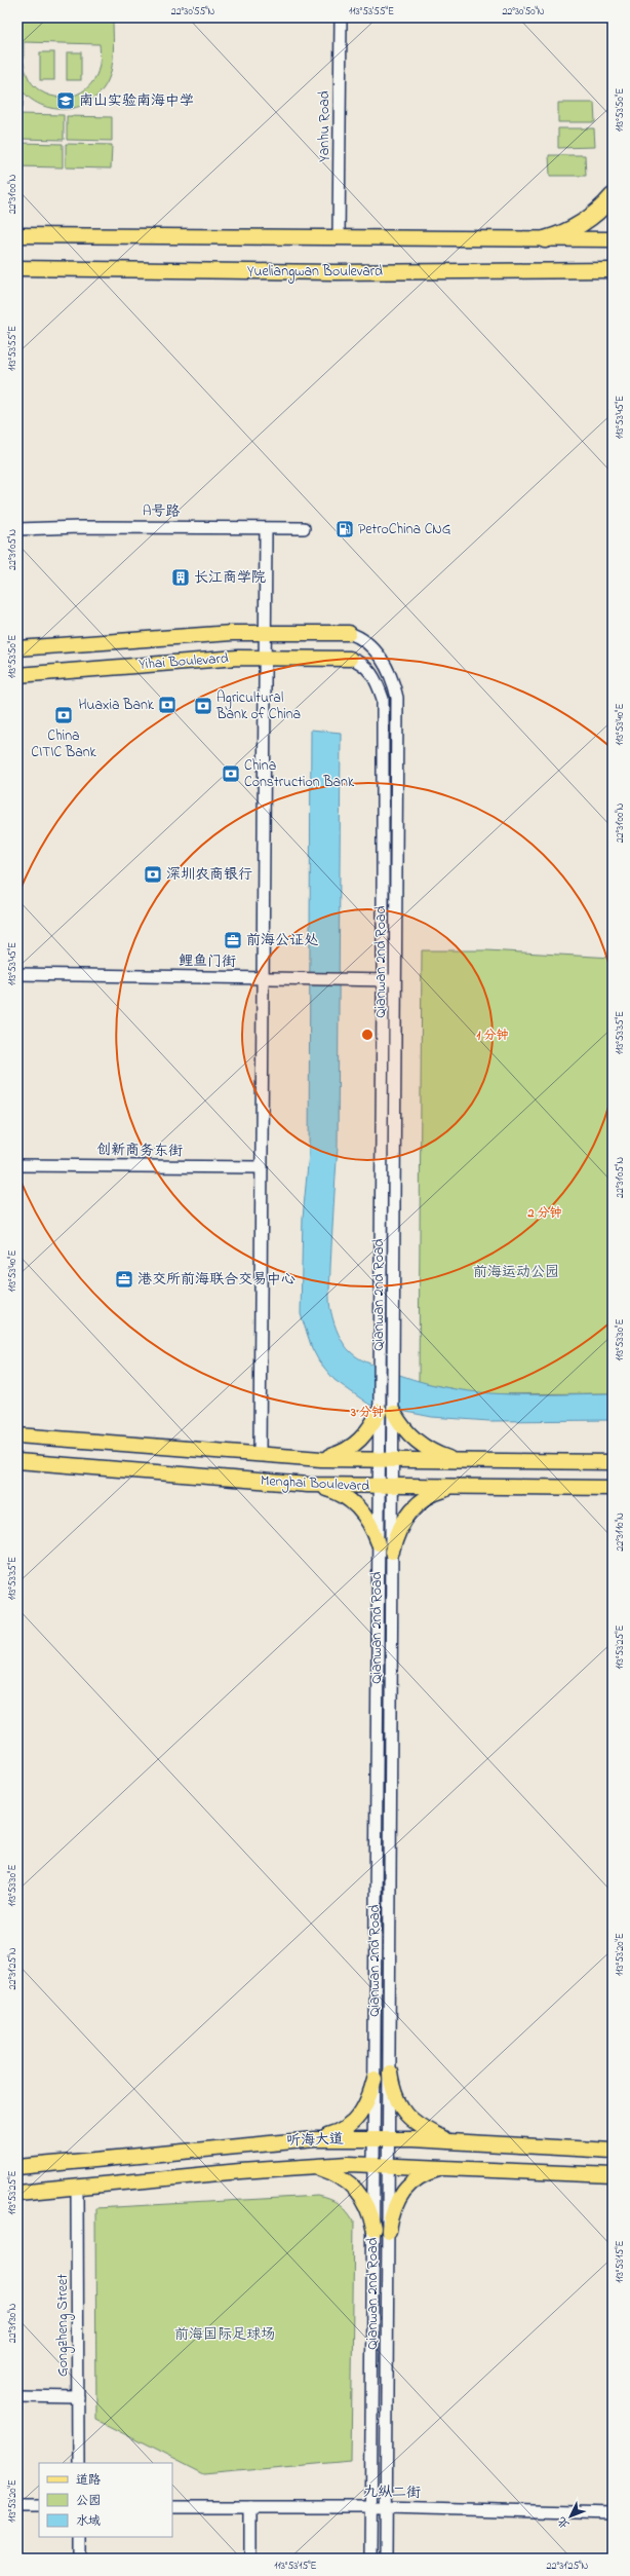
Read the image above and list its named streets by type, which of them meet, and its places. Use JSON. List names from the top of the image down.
{
  "streets": {
    "main road": [
      "Yueliangwan Boulevard",
      "Yihai Boulevard",
      "Menghai Boulevard",
      "听海大道"
    ],
    "street": [
      "Yanhu Road",
      "A号路",
      "鲤鱼门街",
      "Qianwan 2nd Road",
      "创新商务东街",
      "Gongzheng Street",
      "九纵二街"
    ]
  },
  "crossings": [
    ["Yihai Boulevard", "Qianwan 2nd Road"],
    ["鲤鱼门街", "Qianwan 2nd Road"],
    ["Qianwan 2nd Road", "Menghai Boulevard"],
    ["Qianwan 2nd Road", "听海大道"],
    ["Qianwan 2nd Road", "九纵二街"],
    ["听海大道", "Gongzheng Street"]
  ],
  "parks": ["前海运动公园", "前海国际足球场"],
  "places": {
    "school or university": ["南山实验南海中学"],
    "fuel station": ["PetroChina CNG"],
    "building": ["长江商学院"],
    "bank": [
      "Huaxia Bank",
      "Agricultural Bank of China",
      "China CITIC Bank",
      "China Construction Bank",
      "深圳农商银行"
    ],
    "office": ["前海公证处", "港交所前海联合交易中心"]
  },
  "legend": ["道路", "公园", "水域"],
  "north": "bottom left",
  "coordinates": [
    "22°30'55\"N",
    "113°53'55\"E",
    "22°30'50\"N",
    "113°53'50\"E",
    "22°31'00\"N",
    "113°53'45\"E",
    "22°31'05\"N",
    "113°53'40\"E",
    "113°53'35\"E",
    "113°53'30\"E",
    "22°31'10\"N",
    "113°53'25\"E",
    "113°53'20\"E",
    "22°31'25\"N",
    "113°53'15\"E",
    "22°31'30\"N"
  ],
  "rings": ["1 分钟", "2 分钟", "3 分钟"]
}
